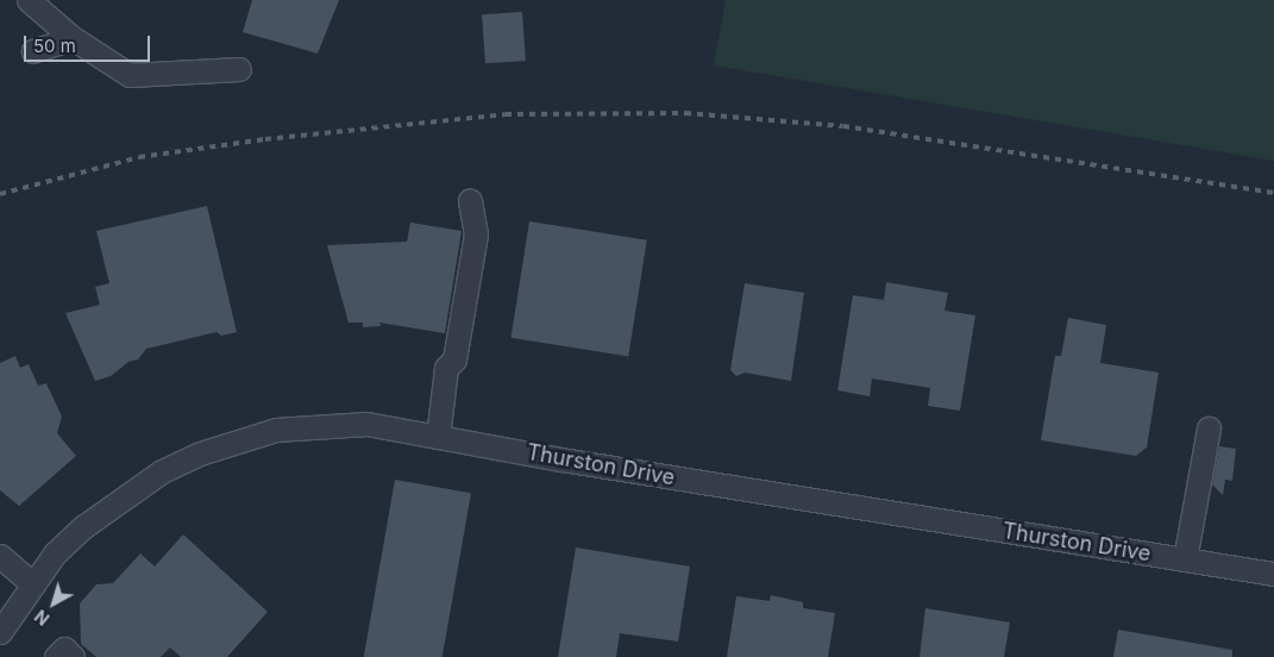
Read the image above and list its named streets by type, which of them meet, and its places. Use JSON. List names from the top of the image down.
{
  "streets": {
    "street": ["Thurston Drive"]
  },
  "scale_bar": "50 m",
  "north": "bottom left"
}
